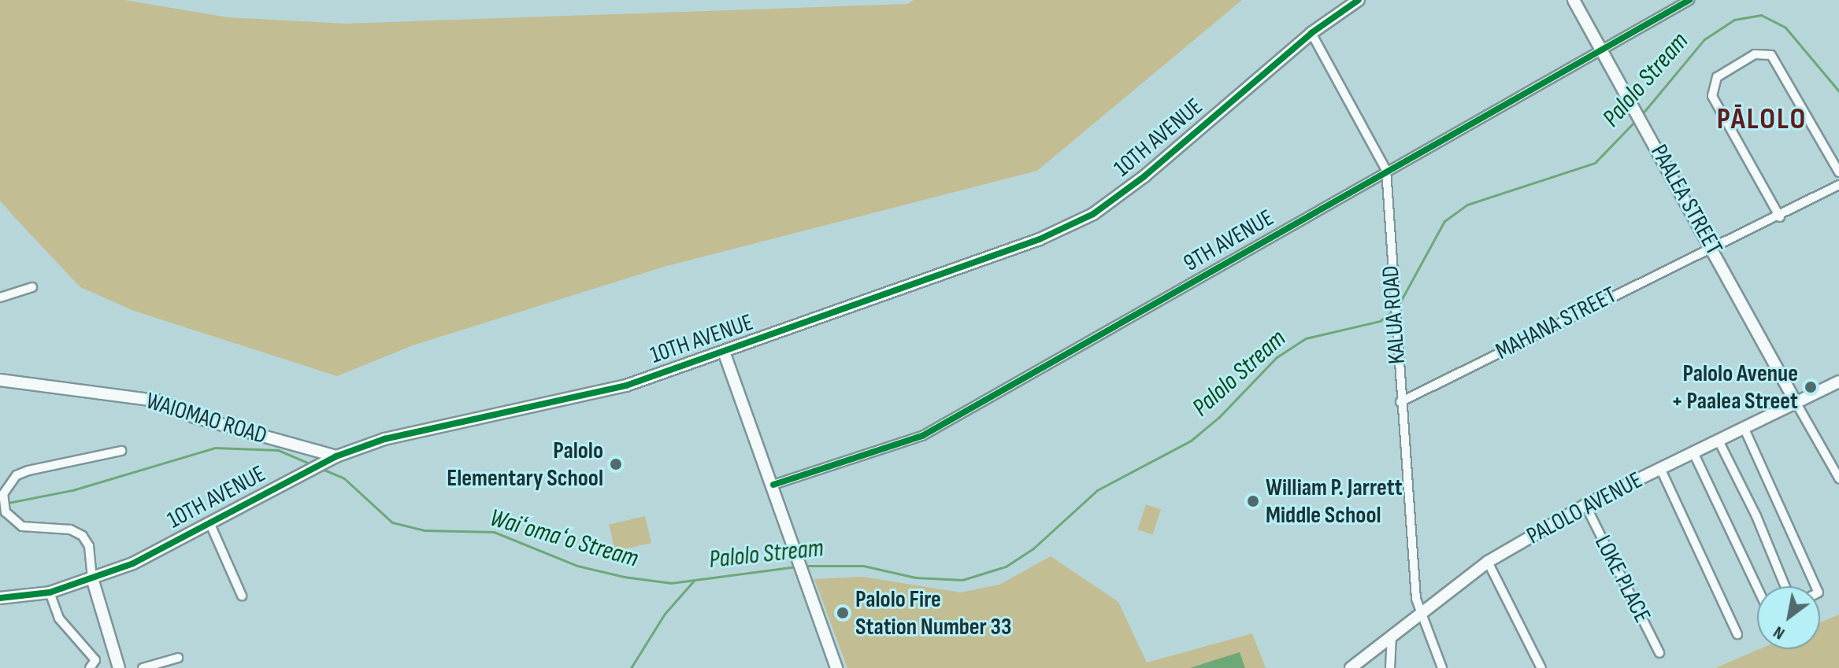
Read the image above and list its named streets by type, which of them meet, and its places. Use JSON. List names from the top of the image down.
{
  "streets": {
    "street": [
      "10TH AVENUE",
      "PAALEA STREET",
      "9TH AVENUE",
      "KALUA ROAD",
      "MAHANA STREET",
      "WAIOMAO ROAD",
      "PALOLO AVENUE",
      "LOKE PLACE"
    ]
  },
  "crossings": [
    ["10TH AVENUE", "KALUA ROAD"],
    ["10TH AVENUE", "WAIOMAO ROAD"],
    ["PAALEA STREET", "9TH AVENUE"],
    ["PAALEA STREET", "MAHANA STREET"],
    ["PAALEA STREET", "PALOLO AVENUE"],
    ["9TH AVENUE", "KALUA ROAD"],
    ["KALUA ROAD", "MAHANA STREET"],
    ["KALUA ROAD", "PALOLO AVENUE"],
    ["PALOLO AVENUE", "LOKE PLACE"]
  ],
  "districts": ["PĀLOLO"],
  "water": ["Palolo Stream", "Waiʻomaʻo Stream"],
  "places": [
    "Palolo Avenue + Paalea Street",
    "Palolo Elementary School",
    "William P. Jarrett Middle School",
    "Palolo Fire Station Number 33"
  ],
  "north": "bottom left"
}
